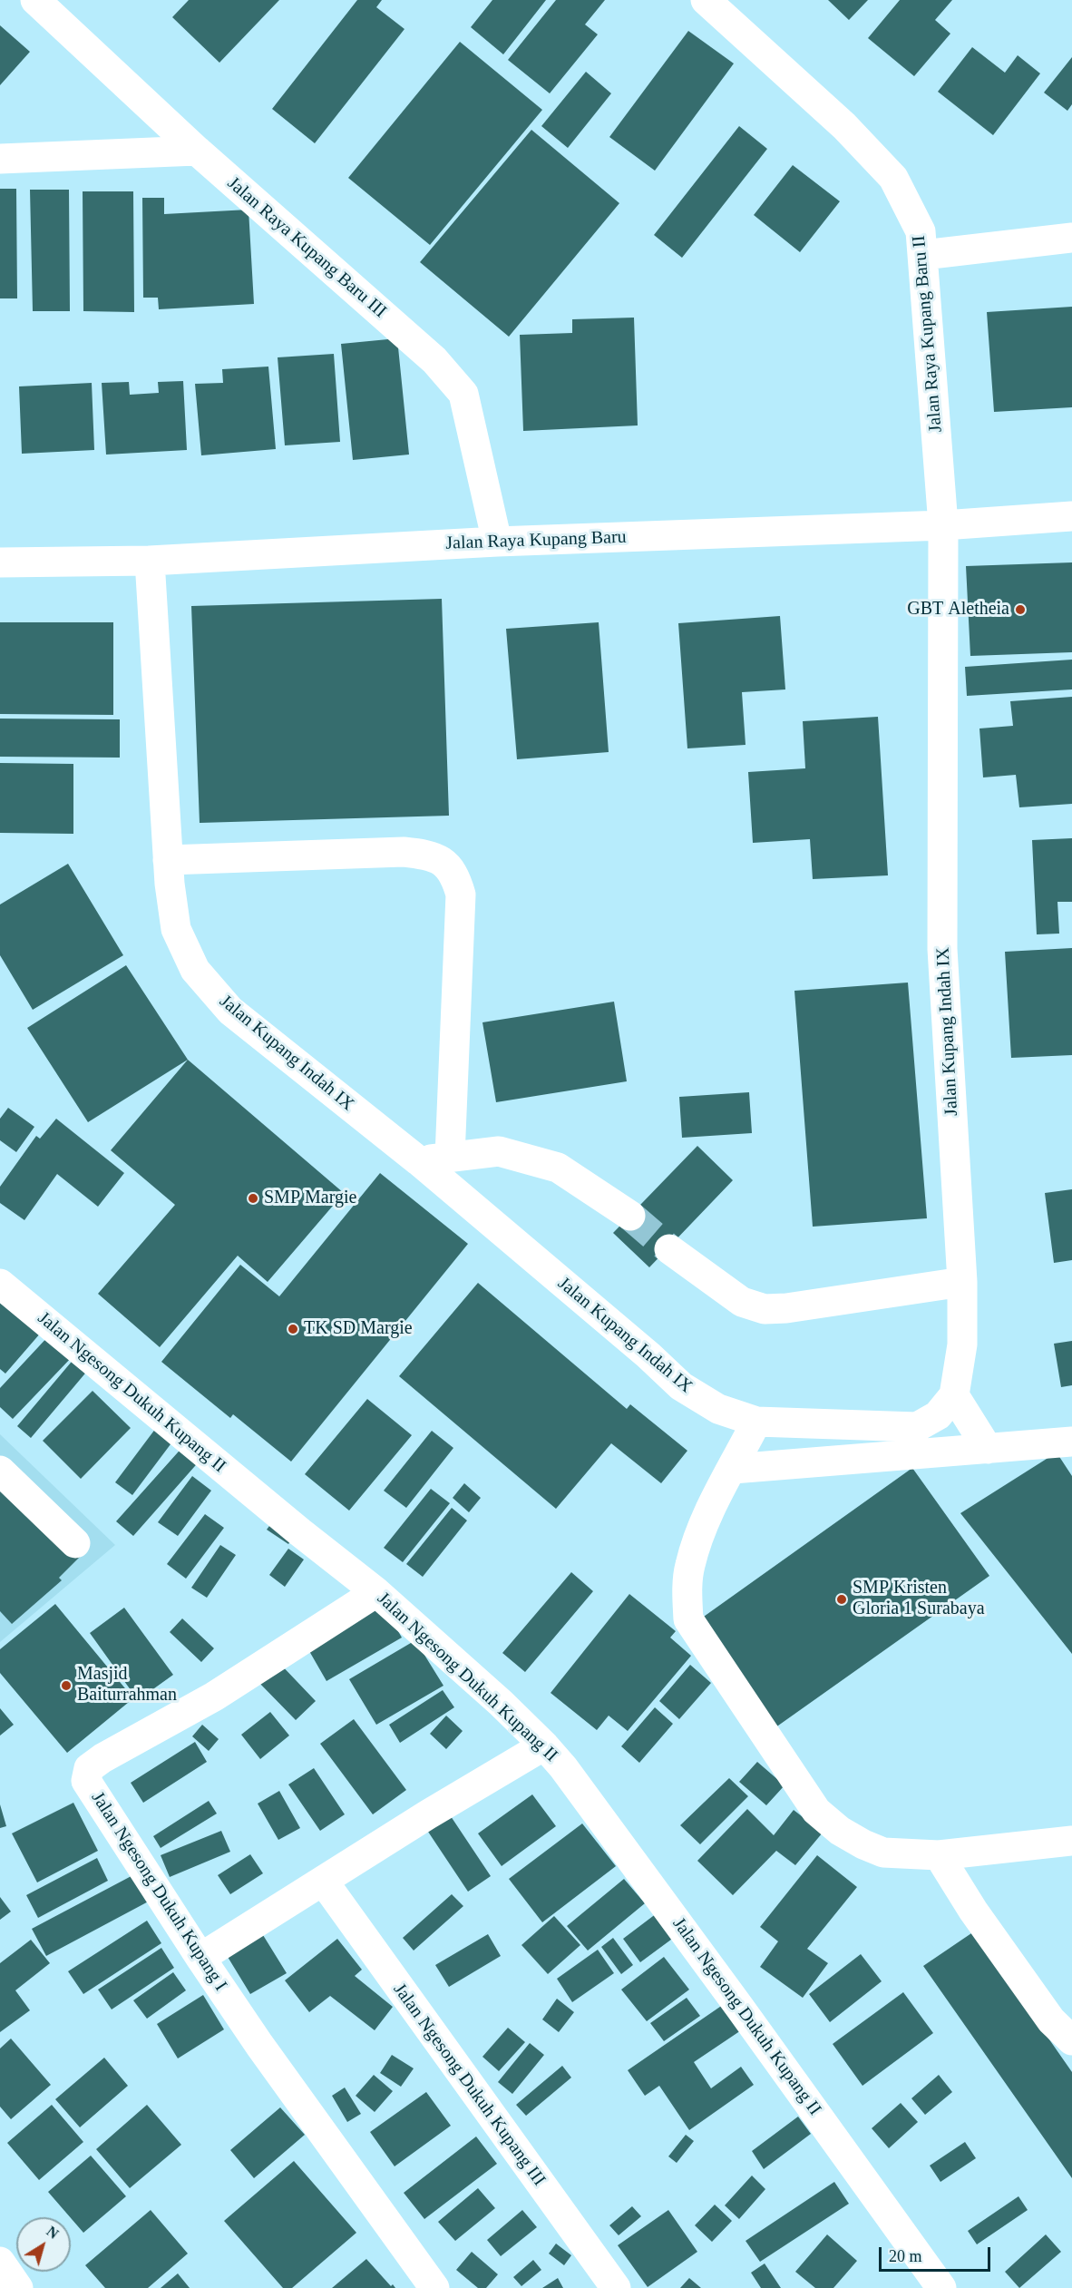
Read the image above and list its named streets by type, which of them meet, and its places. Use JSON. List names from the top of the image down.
{
  "streets": {
    "street": [
      "Jalan Raya Kupang Baru III",
      "Jalan Raya Kupang Baru II",
      "Jalan Raya Kupang Baru",
      "Jalan Kupang Indah IX",
      "Jalan Ngesong Dukuh Kupang II",
      "Jalan Ngesong Dukuh Kupang I",
      "Jalan Ngesong Dukuh Kupang III"
    ]
  },
  "crossings": [
    ["Jalan Raya Kupang Baru III", "Jalan Raya Kupang Baru"],
    ["Jalan Raya Kupang Baru II", "Jalan Raya Kupang Baru"],
    ["Jalan Raya Kupang Baru II", "Jalan Kupang Indah IX"],
    ["Jalan Raya Kupang Baru", "Jalan Kupang Indah IX"],
    ["Jalan Ngesong Dukuh Kupang II", "Jalan Ngesong Dukuh Kupang I"]
  ],
  "places": [
    "GBT Aletheia",
    "SMP Margie",
    "TK SD Margie",
    "SMP Kristen Gloria 1 Surabaya",
    "Masjid Baiturrahman"
  ],
  "scale_bar": "20 m",
  "north": "top right"
}
